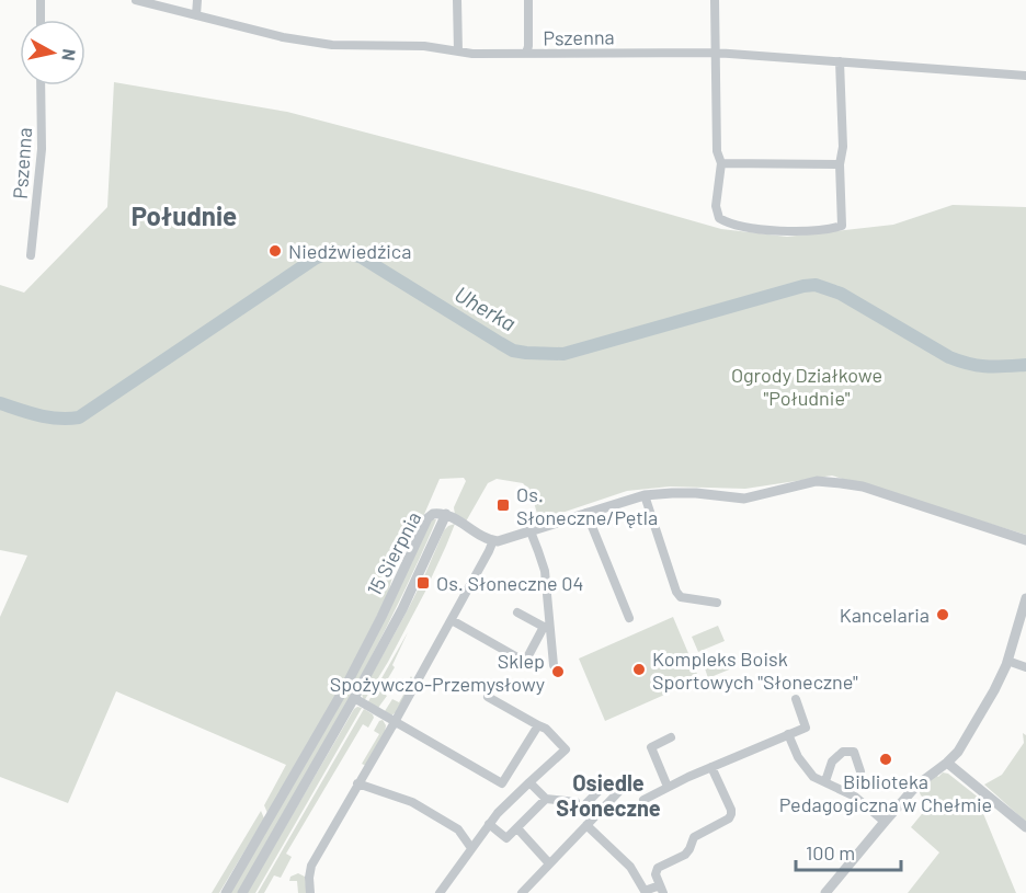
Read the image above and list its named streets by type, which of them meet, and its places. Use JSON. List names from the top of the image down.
{
  "streets": {
    "street": ["Pszenna", "15 Sierpnia"]
  },
  "districts": ["Południe", "Osiedle Słoneczne"],
  "water": ["Uherka"],
  "parks": ["Ogrody Działkowe \"Południe\""],
  "places": {
    "other": [
      "Niedźwiedźica",
      "Kancelaria",
      "Kompleks Boisk Sportowych \"Słoneczne\"",
      "Sklep Spożywczo-Przemysłowy",
      "Biblioteka Pedagogiczna w Chełmie"
    ],
    "transit": ["Os. Słoneczne/Pętla", "Os. Słoneczne 04"]
  },
  "scale_bar": "100 m",
  "north": "right"
}
